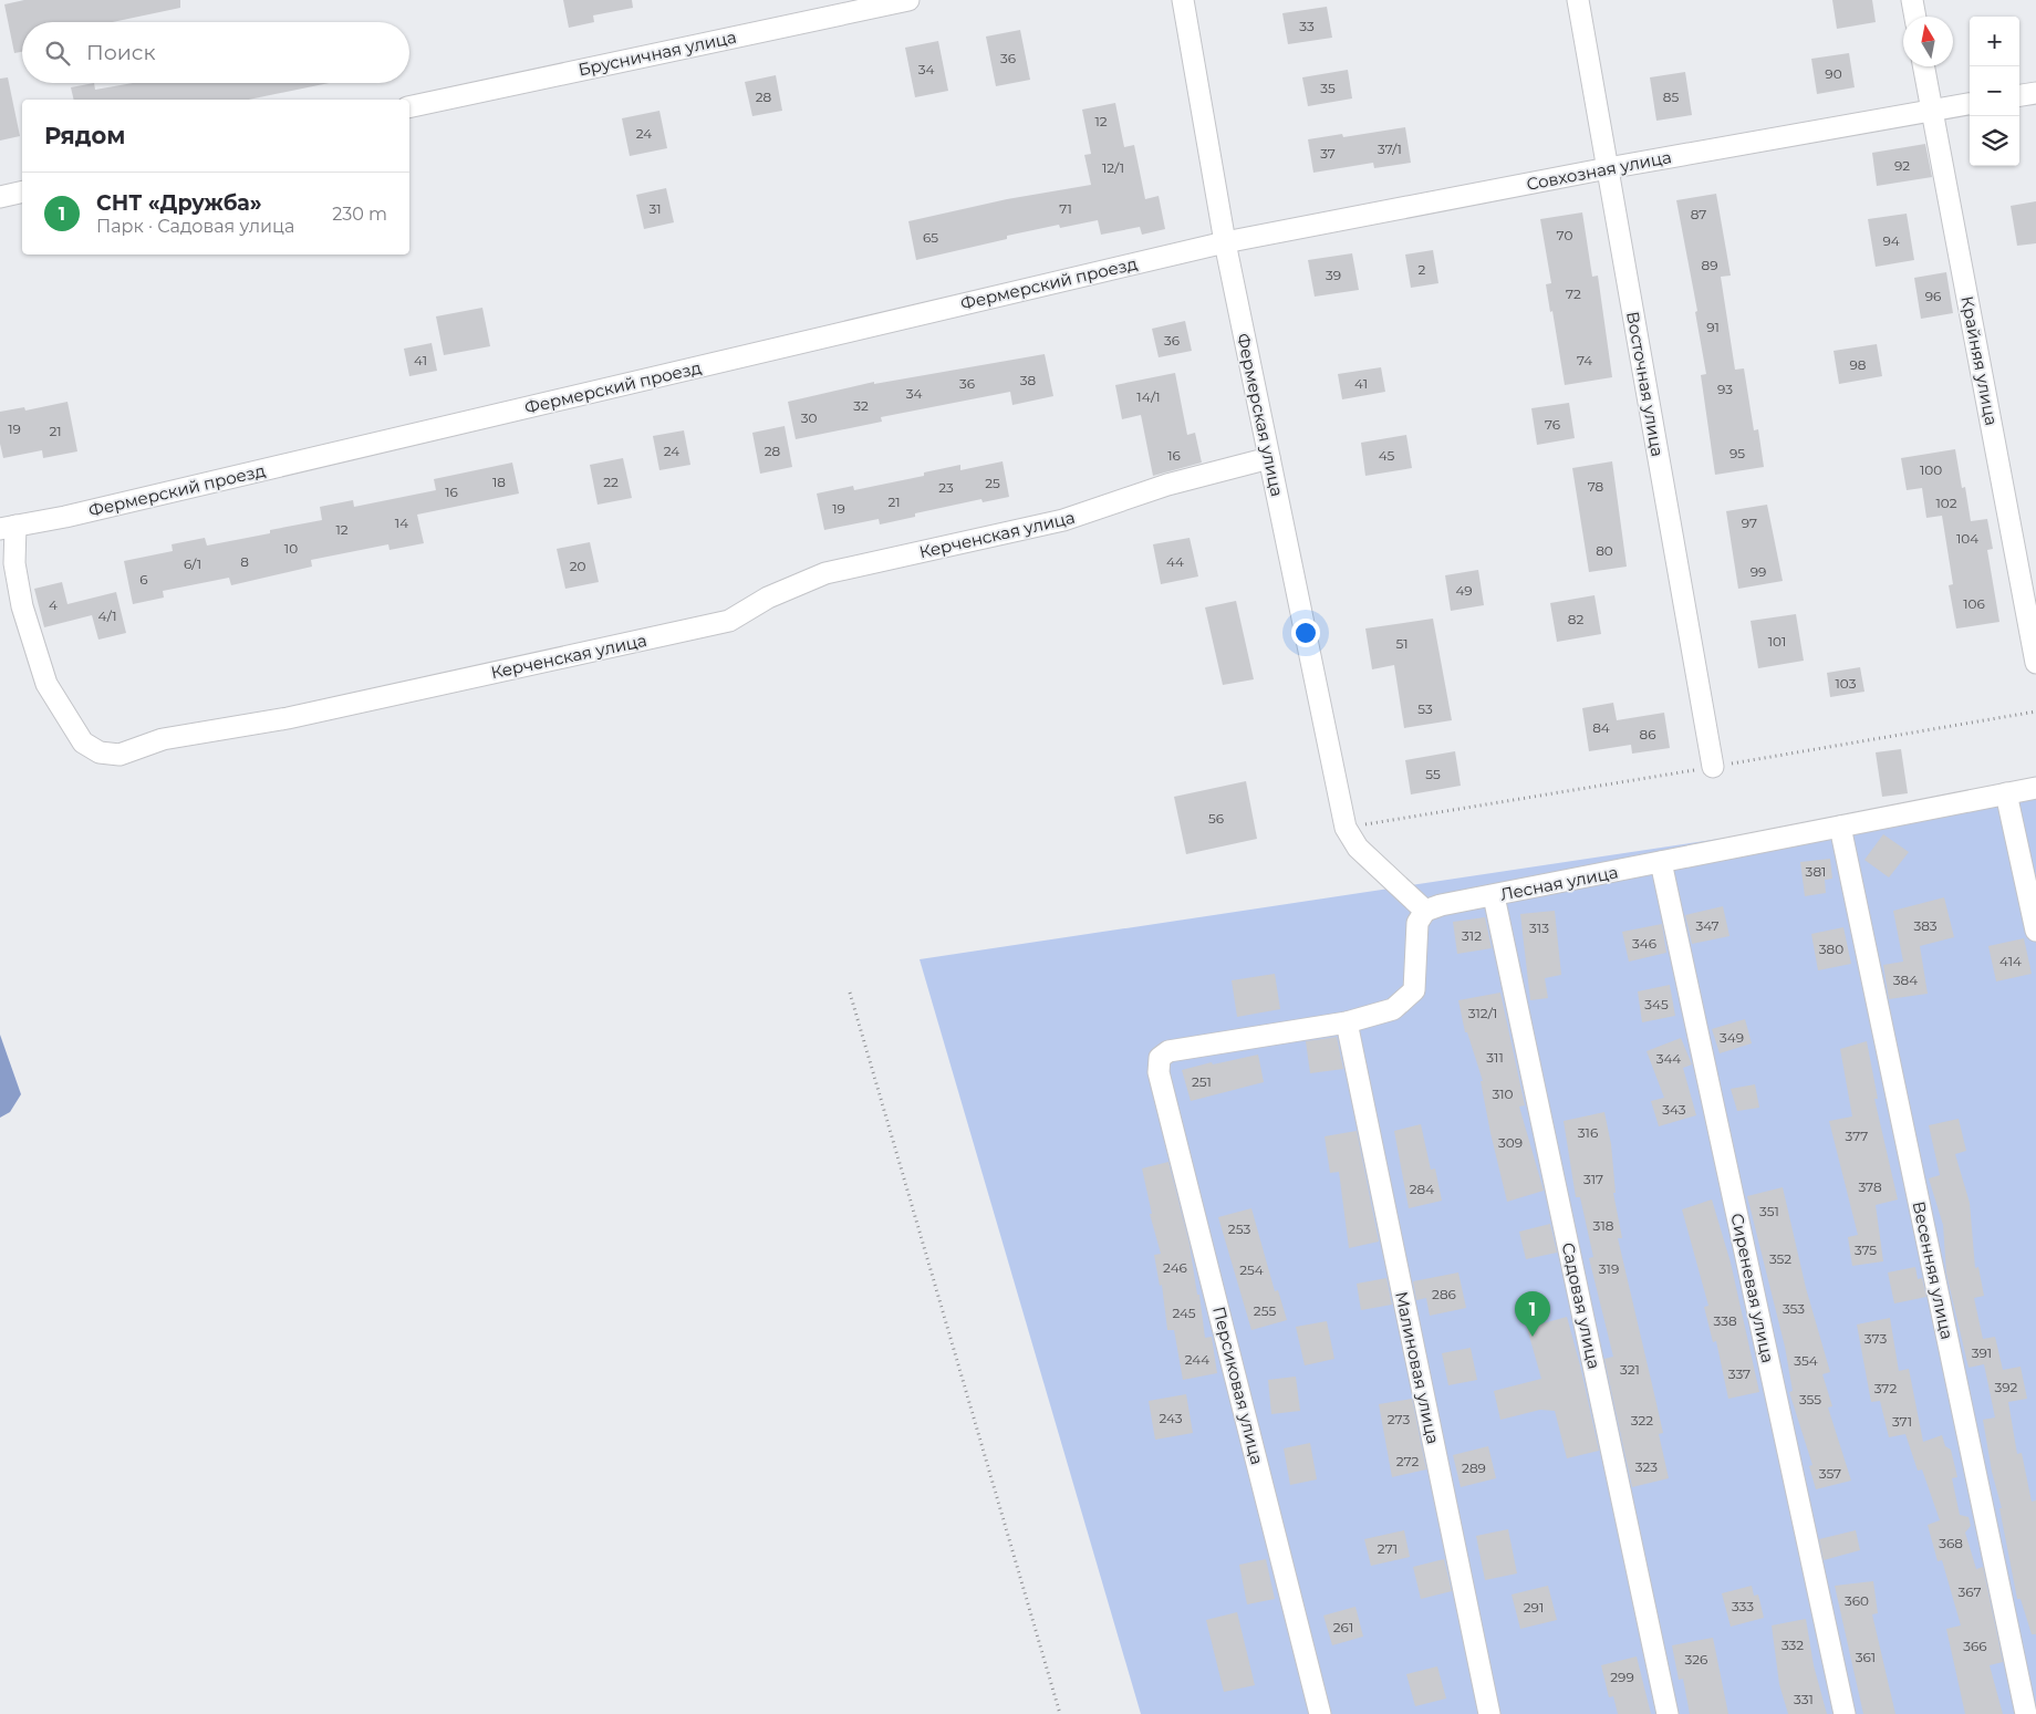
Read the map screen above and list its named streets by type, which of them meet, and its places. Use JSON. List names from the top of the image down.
{
  "streets": {
    "street": [
      "Брусничная улица",
      "Совхозная улица",
      "Фермерский проезд",
      "Крайняя улица",
      "Восточная улица",
      "Фермерская улица",
      "Керченская улица",
      "Лесная улица",
      "Весенняя улица",
      "Сиреневая улица",
      "Садовая улица",
      "Малиновая улица",
      "Персиковая улица"
    ]
  },
  "crossings": [
    ["Совхозная улица", "Фермерский проезд"],
    ["Совхозная улица", "Крайняя улица"],
    ["Совхозная улица", "Восточная улица"],
    ["Совхозная улица", "Фермерская улица"],
    ["Фермерский проезд", "Фермерская улица"],
    ["Фермерский проезд", "Керченская улица"],
    ["Фермерская улица", "Керченская улица"],
    ["Фермерская улица", "Лесная улица"],
    ["Лесная улица", "Весенняя улица"],
    ["Лесная улица", "Сиреневая улица"],
    ["Лесная улица", "Садовая улица"],
    ["Малиновая улица", "Персиковая улица"]
  ],
  "house_numbers": [
    "33",
    "36",
    "34",
    "90",
    "35",
    "28",
    "85",
    "12",
    "24",
    "37/1",
    "37",
    "92",
    "12/1",
    "31",
    "71",
    "87",
    "70",
    "65",
    "94",
    "89",
    "2",
    "39",
    "72",
    "96",
    "91",
    "36",
    "41",
    "74",
    "98",
    "38",
    "36",
    "41",
    "93",
    "34",
    "14/1",
    "32",
    "30",
    "76",
    "19",
    "21",
    "24",
    "28",
    "95",
    "16",
    "45",
    "100",
    "18",
    "22",
    "25",
    "78",
    "23",
    "16",
    "21",
    "102",
    "19",
    "14",
    "97",
    "12",
    "104",
    "10",
    "80",
    "8",
    "44",
    "6/1",
    "20",
    "99",
    "6",
    "49",
    "106",
    "4",
    "4/1",
    "82",
    "101",
    "51",
    "103",
    "53",
    "84",
    "86",
    "55",
    "56",
    "381",
    "347",
    "383",
    "313",
    "312",
    "346",
    "380",
    "414",
    "384",
    "345",
    "312/1",
    "349",
    "311",
    "344",
    "251",
    "310",
    "343",
    "316",
    "377",
    "309",
    "317",
    "378",
    "284",
    "351",
    "318",
    "253",
    "375",
    "352",
    "246",
    "319",
    "254",
    "286",
    "353",
    "255",
    "245",
    "338",
    "373",
    "391",
    "244",
    "354",
    "321",
    "337",
    "392",
    "372",
    "355",
    "243",
    "273",
    "322",
    "371",
    "272",
    "323",
    "289",
    "357",
    "368",
    "271",
    "367",
    "360",
    "333",
    "291",
    "261",
    "332",
    "366",
    "361",
    "326",
    "299",
    "331"
  ],
  "north": "top",
  "page": {
    "map_buttons": ["+", "−"],
    "search": "Поиск",
    "heading": "Рядом",
    "list": [
      {
        "mark": "1",
        "name": "СНТ «Дружба»",
        "note": "Парк · Садовая улица",
        "value": "230 m"
      }
    ],
    "pins": "1"
  }
}
